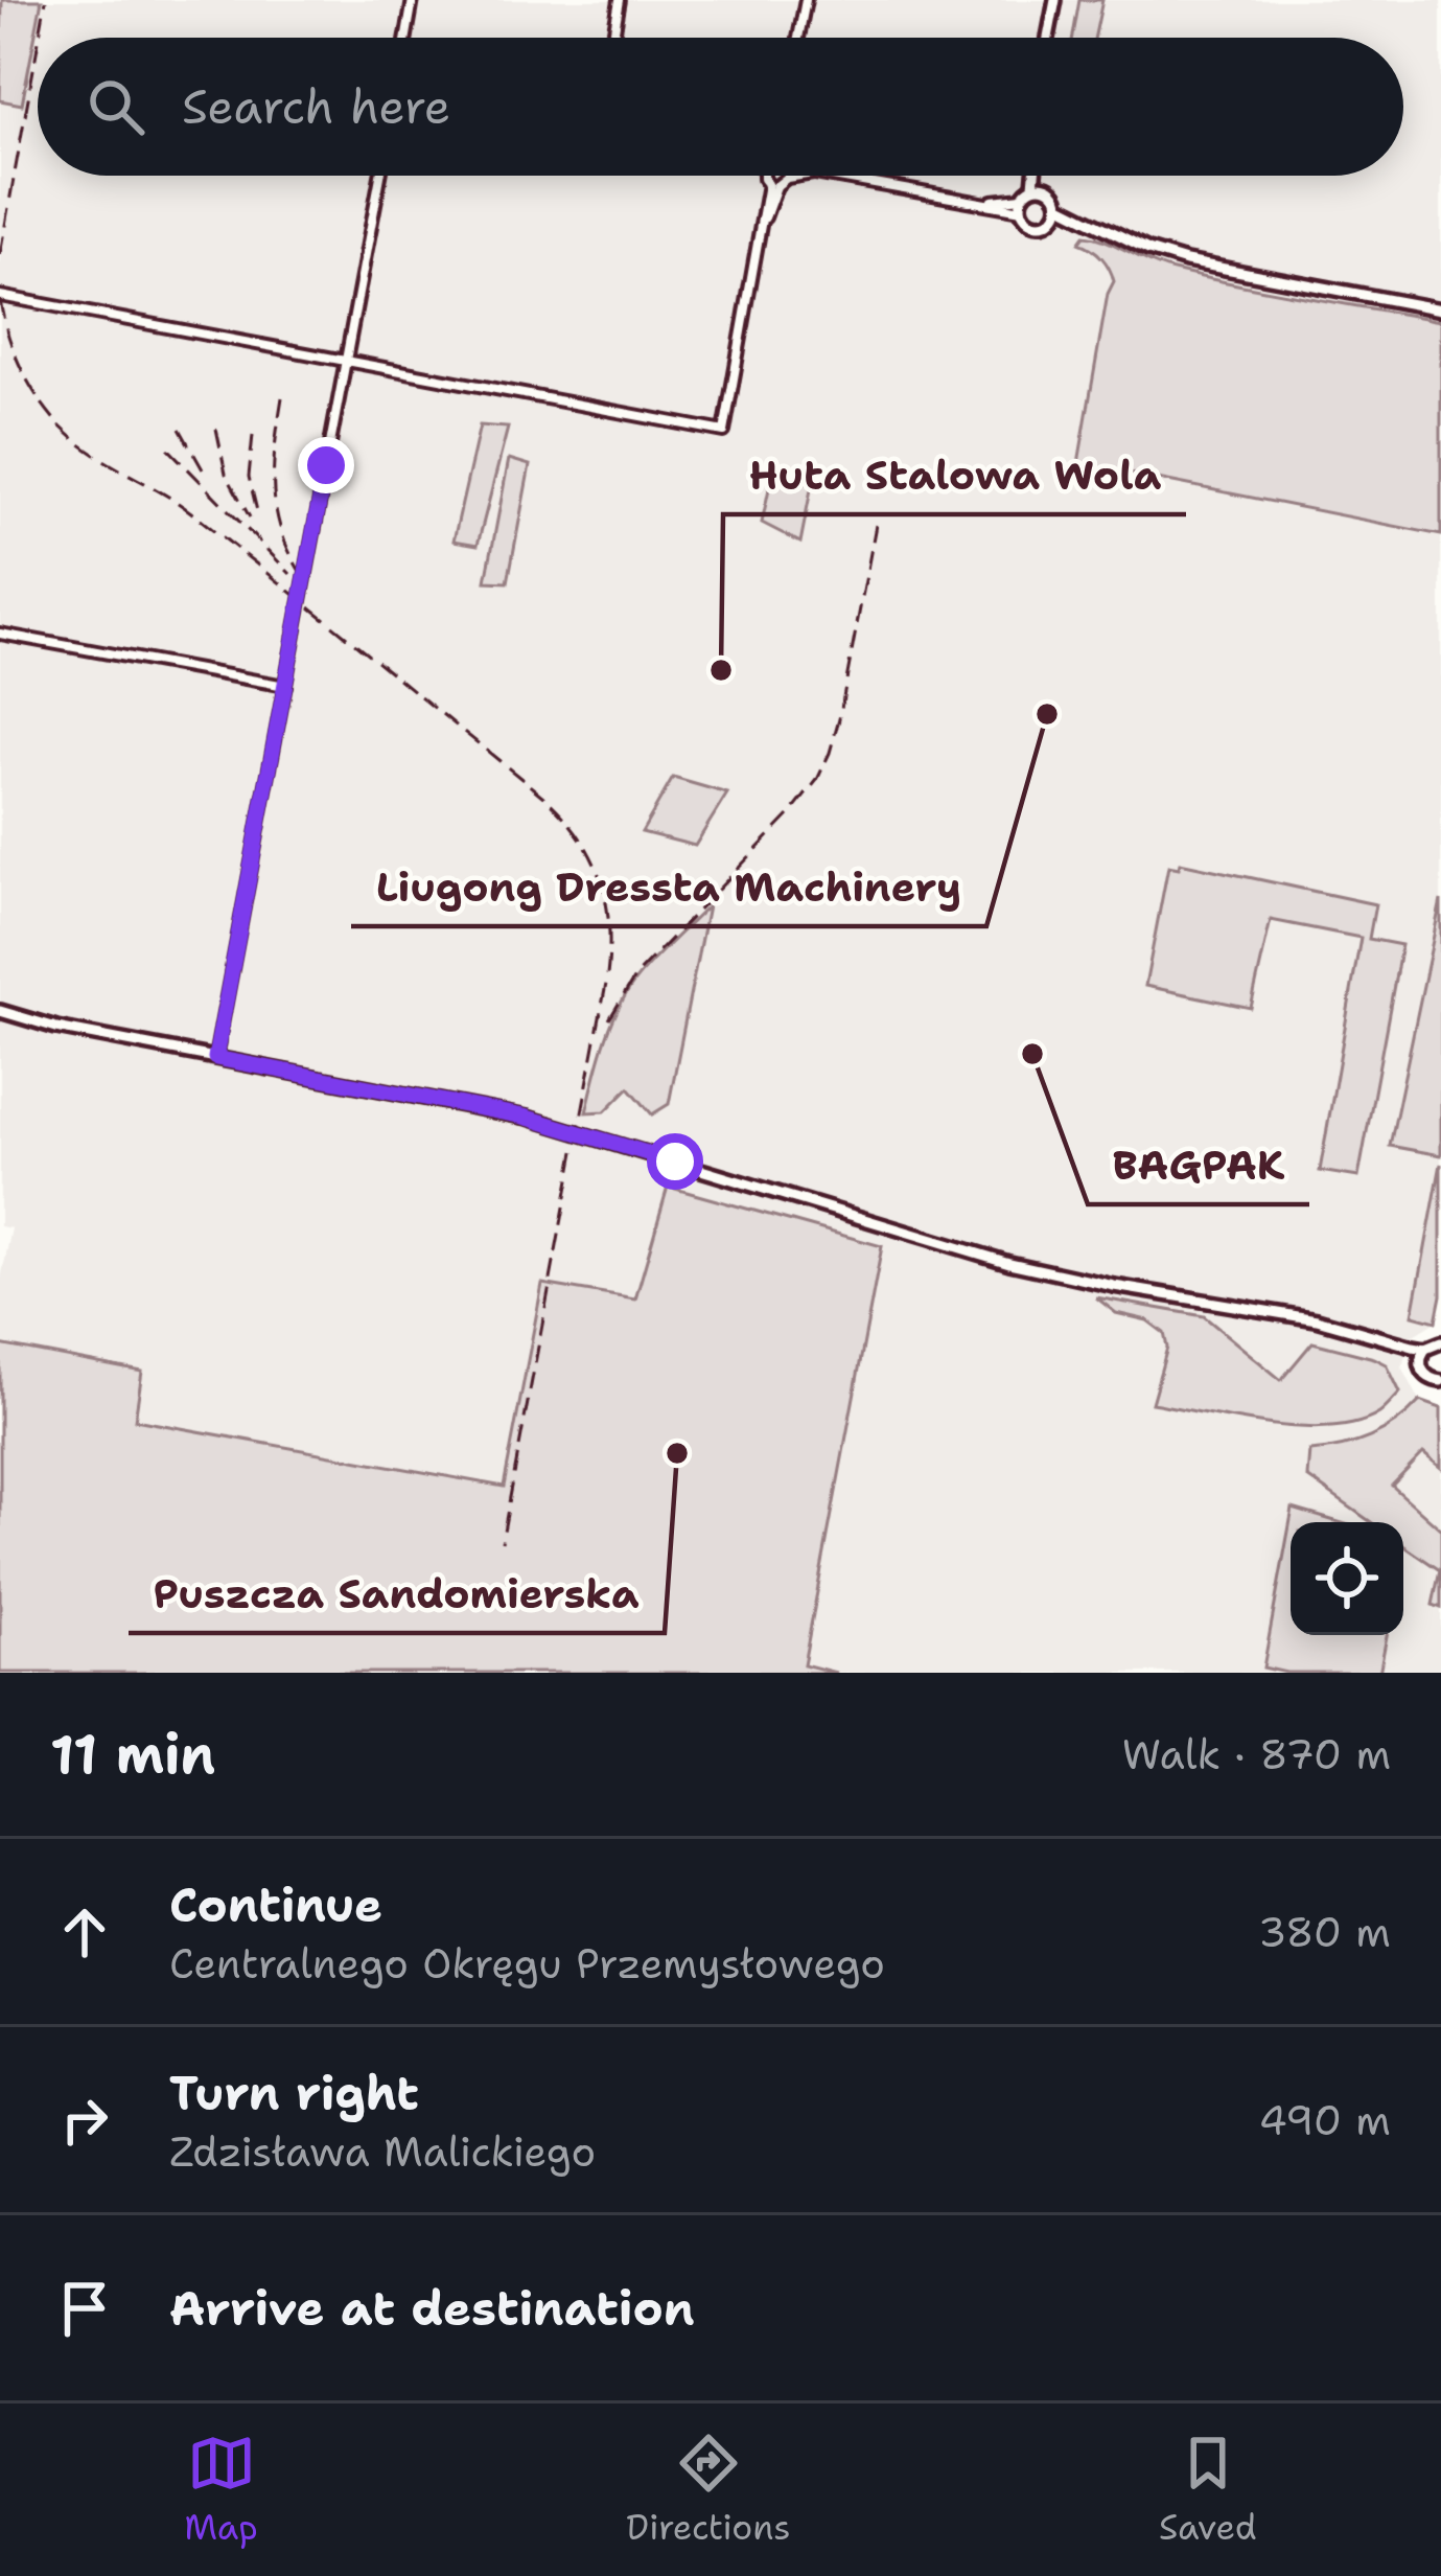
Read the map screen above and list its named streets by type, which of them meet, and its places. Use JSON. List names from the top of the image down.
{
  "places": [
    "Huta Stalowa Wola",
    "Liugong Dressta Machinery",
    "BAGPAK",
    "Puszcza Sandomierska"
  ],
  "page": {
    "search": "Search here",
    "heading": ["11 min", "Walk · 870 m"],
    "list": [
      ["Continue", "Centralnego Okręgu Przemysłowego", "380 m"],
      ["Turn right", "Zdzisława Malickiego", "490 m"],
      "Arrive at destination"
    ],
    "nav": ["Map", "Directions", "Saved"]
  }
}
